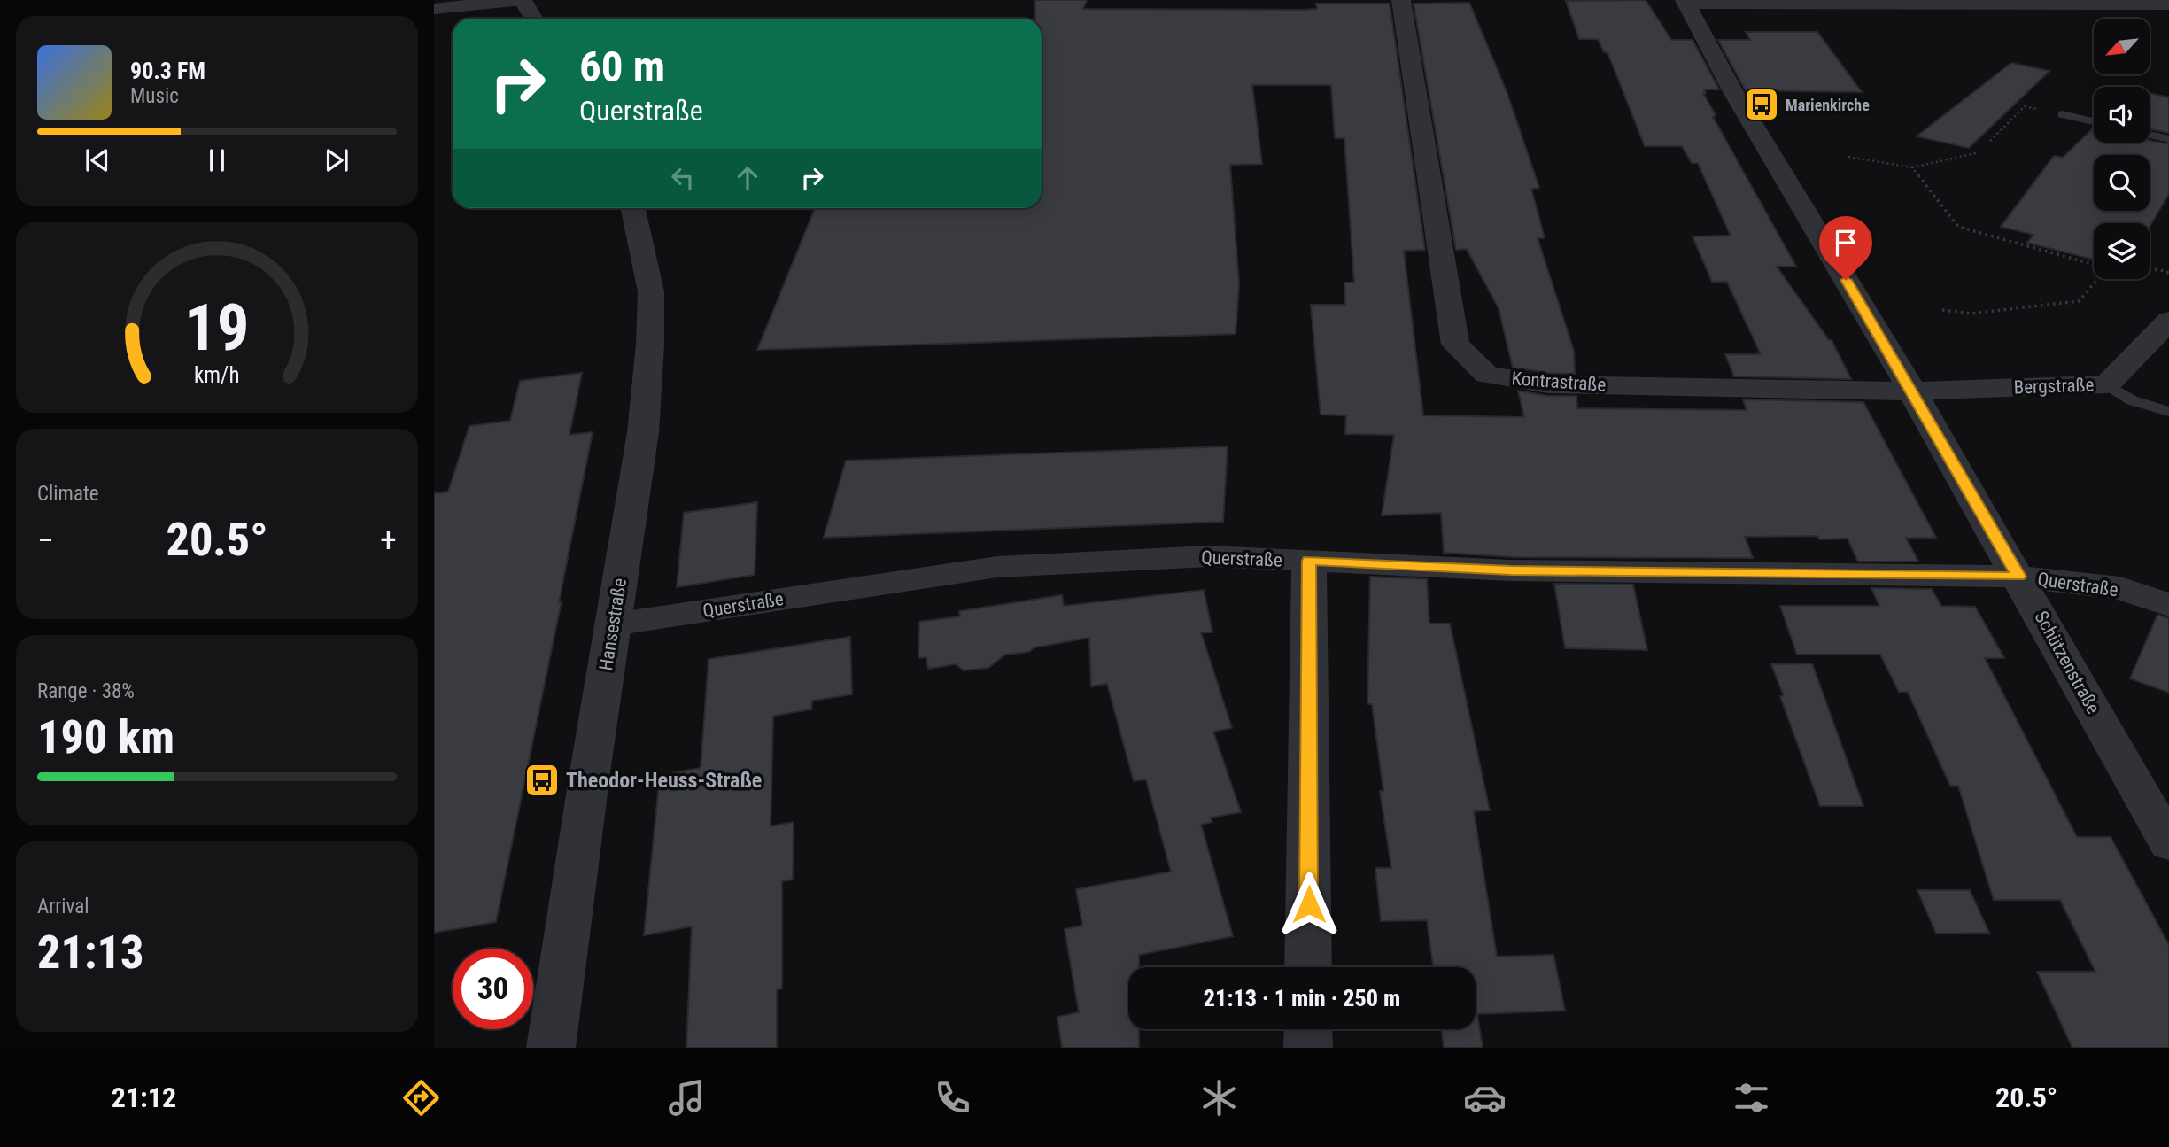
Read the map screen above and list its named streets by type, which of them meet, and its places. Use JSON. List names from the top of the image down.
{
  "streets": {
    "street": [
      "Kontrastraße",
      "Bergstraße",
      "Querstraße",
      "Hansestraße",
      "Schützenstraße"
    ]
  },
  "crossings": [
    ["Kontrastraße", "Bergstraße"],
    ["Kontrastraße", "Schützenstraße"],
    ["Bergstraße", "Schützenstraße"],
    ["Querstraße", "Hansestraße"],
    ["Querstraße", "Schützenstraße"]
  ],
  "places": {
    "bus stop": ["Marienkirche", "Theodor-Heuss-Straße"]
  },
  "north": "bottom left",
  "page": {
    "turn": ["60 m", "Querstraße"],
    "song": ["90.3 FM", "Music"],
    "tile": [
      "Climate",
      ["Range · 38%", "190 km"],
      ["Arrival", "21:13"]
    ],
    "heat": ["−", "20.5°", "+"],
    "limit": "30",
    "trip": "21:13 · 1 min · 250 m",
    "tabs": ["21:12", "20.5°"],
    "gauge": ["19", "km/h"]
  }
}
